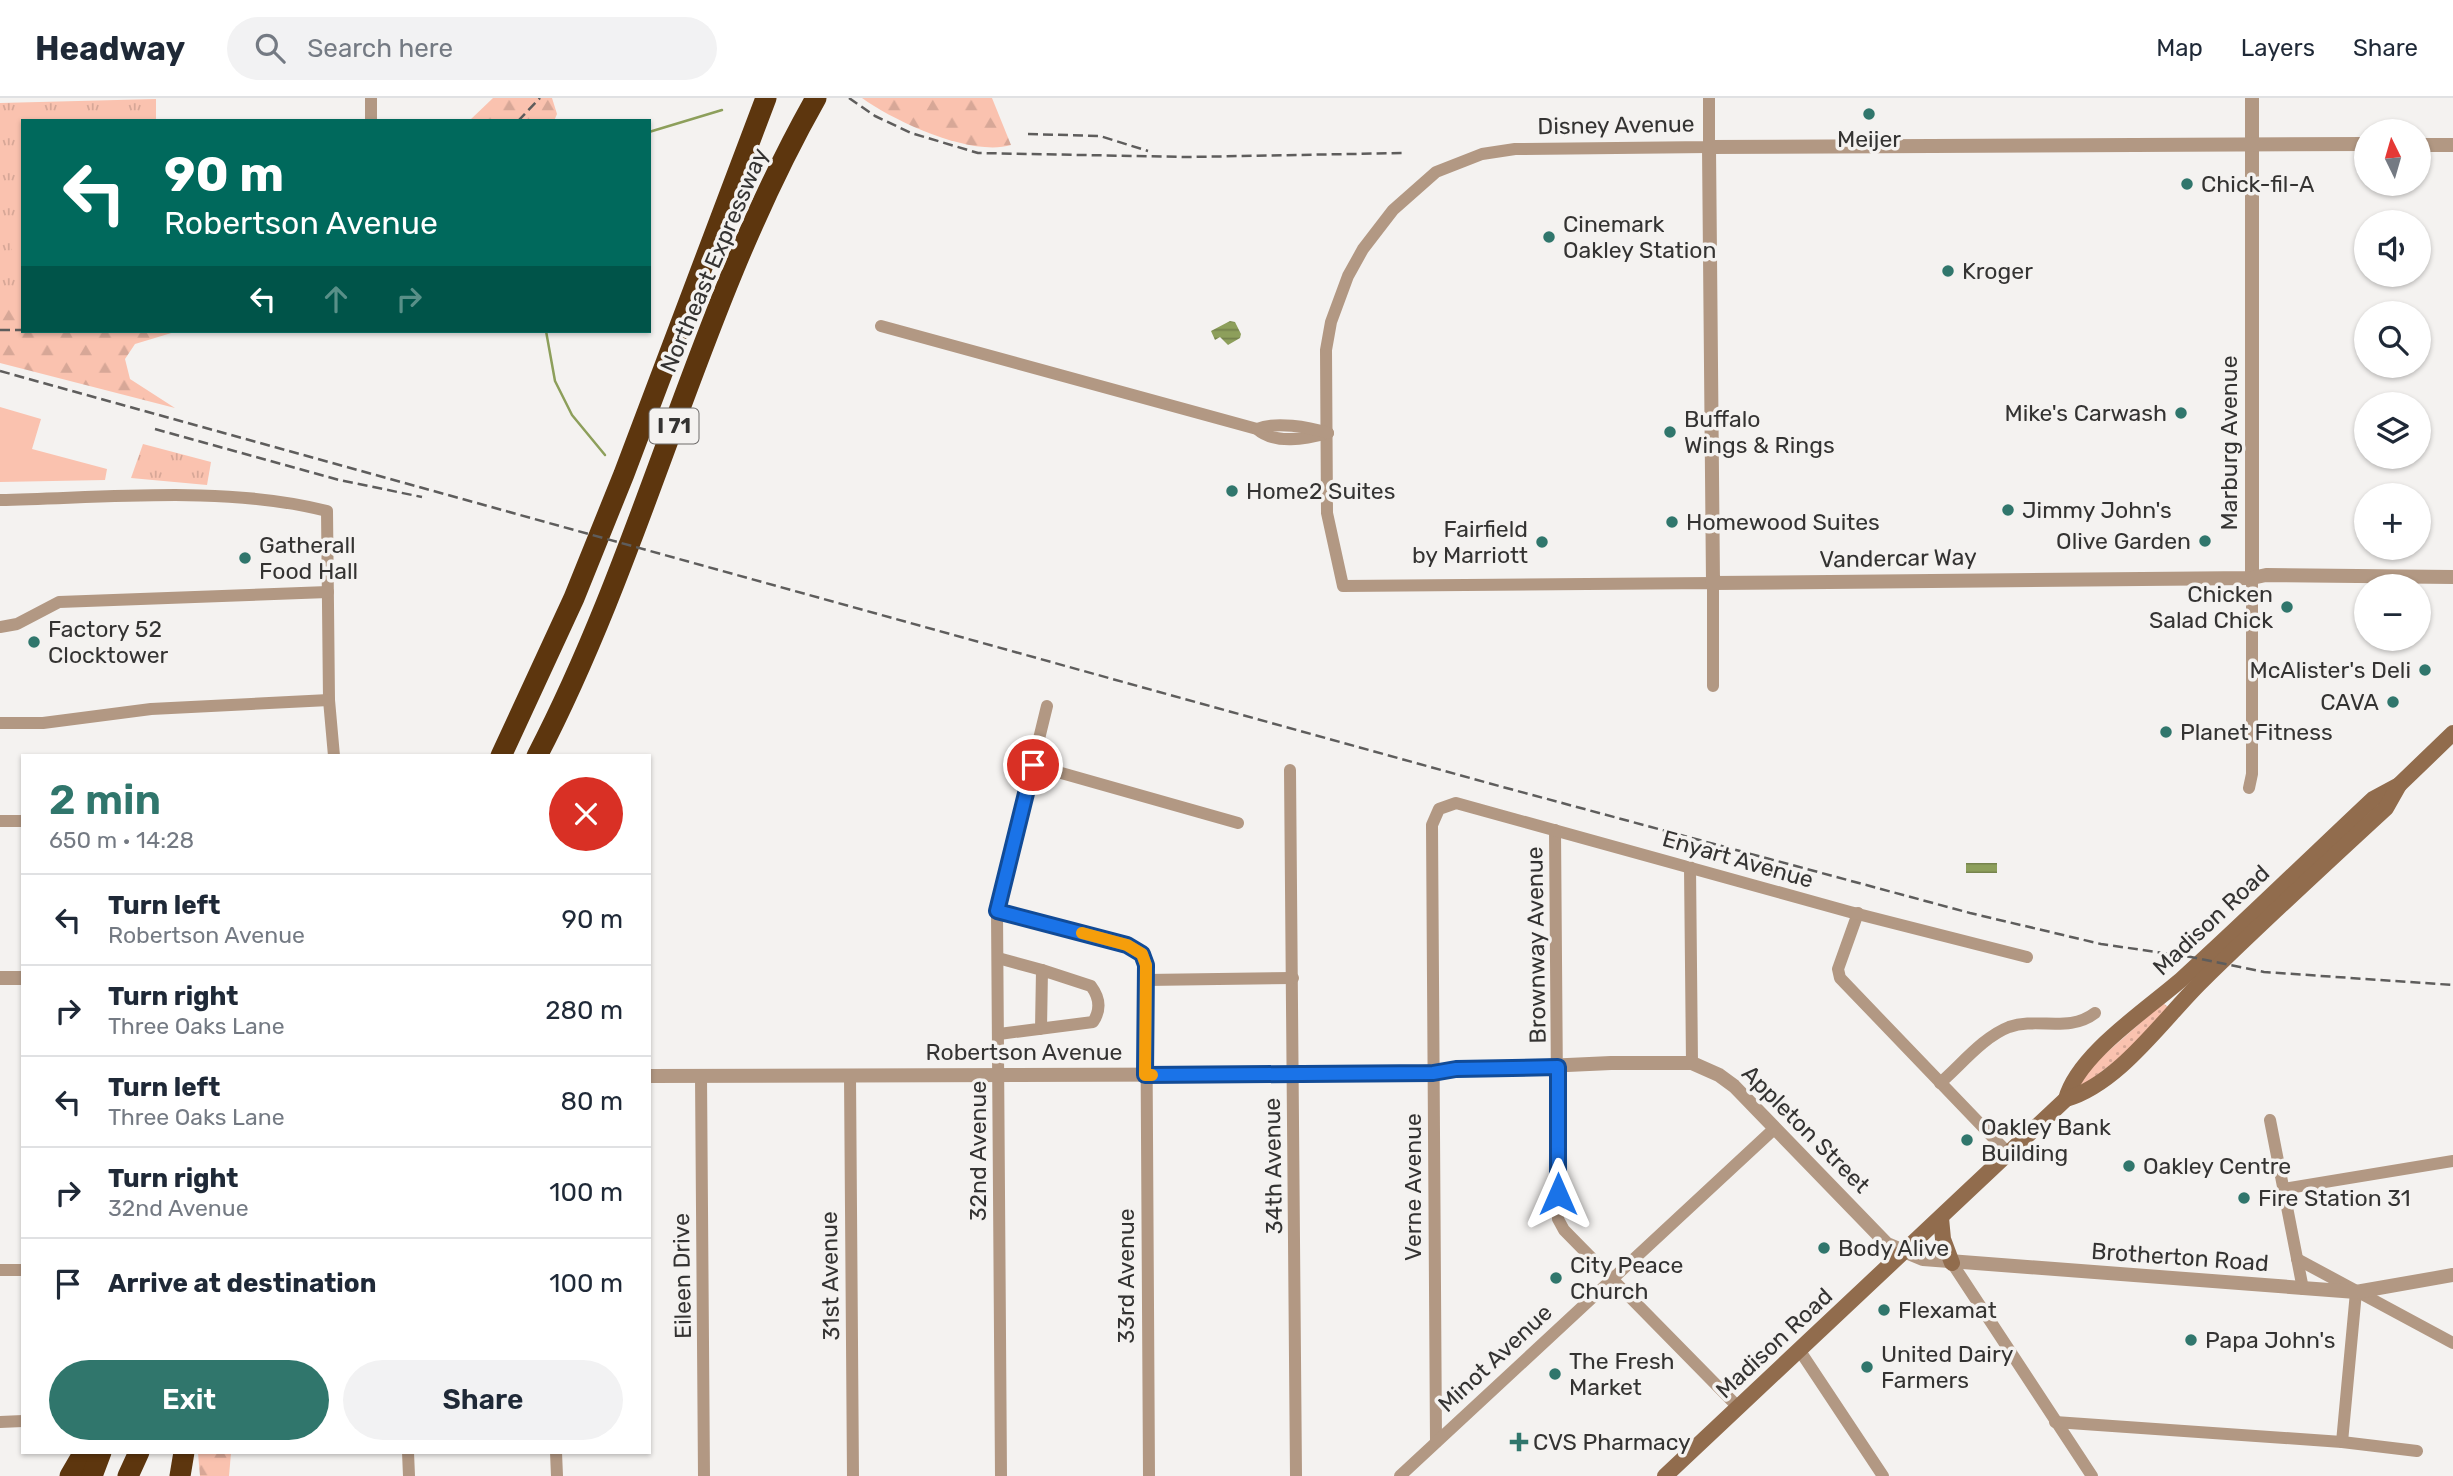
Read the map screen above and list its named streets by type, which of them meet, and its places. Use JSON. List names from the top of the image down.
{
  "streets": {
    "highway": ["Northeast Expressway", "I 71"],
    "main road": ["Madison Road"],
    "street": [
      "Disney Avenue",
      "Marburg Avenue",
      "Vandercar Way",
      "Enyart Avenue",
      "Brownway Avenue",
      "Robertson Avenue",
      "Appleton Street",
      "32nd Avenue",
      "34th Avenue",
      "Verne Avenue",
      "Brotherton Road",
      "Eileen Drive",
      "31st Avenue",
      "33rd Avenue",
      "Minot Avenue"
    ]
  },
  "crossings": [
    ["Disney Avenue", "Marburg Avenue"],
    ["Disney Avenue", "Vandercar Way"],
    ["Marburg Avenue", "Vandercar Way"],
    ["Enyart Avenue", "Brownway Avenue"],
    ["Enyart Avenue", "Verne Avenue"],
    ["Madison Road", "Brownway Avenue"],
    ["Madison Road", "Appleton Street"],
    ["Madison Road", "Brotherton Road"],
    ["Brownway Avenue", "Robertson Avenue"],
    ["Brownway Avenue", "Minot Avenue"],
    ["Robertson Avenue", "Appleton Street"],
    ["Robertson Avenue", "32nd Avenue"],
    ["Robertson Avenue", "34th Avenue"],
    ["Robertson Avenue", "Verne Avenue"],
    ["Robertson Avenue", "Eileen Drive"],
    ["Robertson Avenue", "31st Avenue"],
    ["Robertson Avenue", "33rd Avenue"],
    ["Appleton Street", "Brotherton Road"],
    ["Appleton Street", "Minot Avenue"],
    ["32nd Avenue", "33rd Avenue"],
    ["Verne Avenue", "Minot Avenue"]
  ],
  "places": {
    "other": [
      "Meijer",
      "Chick-fil-A",
      "Cinemark Oakley Station",
      "Kroger",
      "Mike's Carwash",
      "Buffalo Wings & Rings",
      "Home2 Suites",
      "Jimmy John's",
      "Homewood Suites",
      "Olive Garden",
      "Fairfield by Marriott",
      "Gatherall Food Hall",
      "Chicken Salad Chick",
      "Factory 52 Clocktower",
      "McAlister's Deli",
      "CAVA",
      "Planet Fitness",
      "Oakley Bank Building",
      "Oakley Centre",
      "Fire Station 31",
      "Body Alive",
      "City Peace Church",
      "Flexamat",
      "Papa John's",
      "United Dairy Farmers",
      "The Fresh Market"
    ],
    "health": ["CVS Pharmacy"]
  },
  "north": "top",
  "page": {
    "header": "Headway",
    "search": "Search here",
    "nav": ["Map", "Layers", "Share"],
    "map_buttons": ["+", "−"],
    "turn": ["90 m", "Robertson Avenue"],
    "heading": ["2 min", "650 m · 14:28"],
    "list": [
      {
        "name": "Turn left",
        "note": "Robertson Avenue",
        "value": "90 m"
      },
      {
        "name": "Turn right",
        "note": "Three Oaks Lane",
        "value": "280 m"
      },
      {
        "name": "Turn left",
        "note": "Three Oaks Lane",
        "value": "80 m"
      },
      {
        "name": "Turn right",
        "note": "32nd Avenue",
        "value": "100 m"
      },
      {
        "name": "Arrive at destination",
        "value": "100 m"
      }
    ],
    "buttons": ["Exit", "Share"]
  }
}
